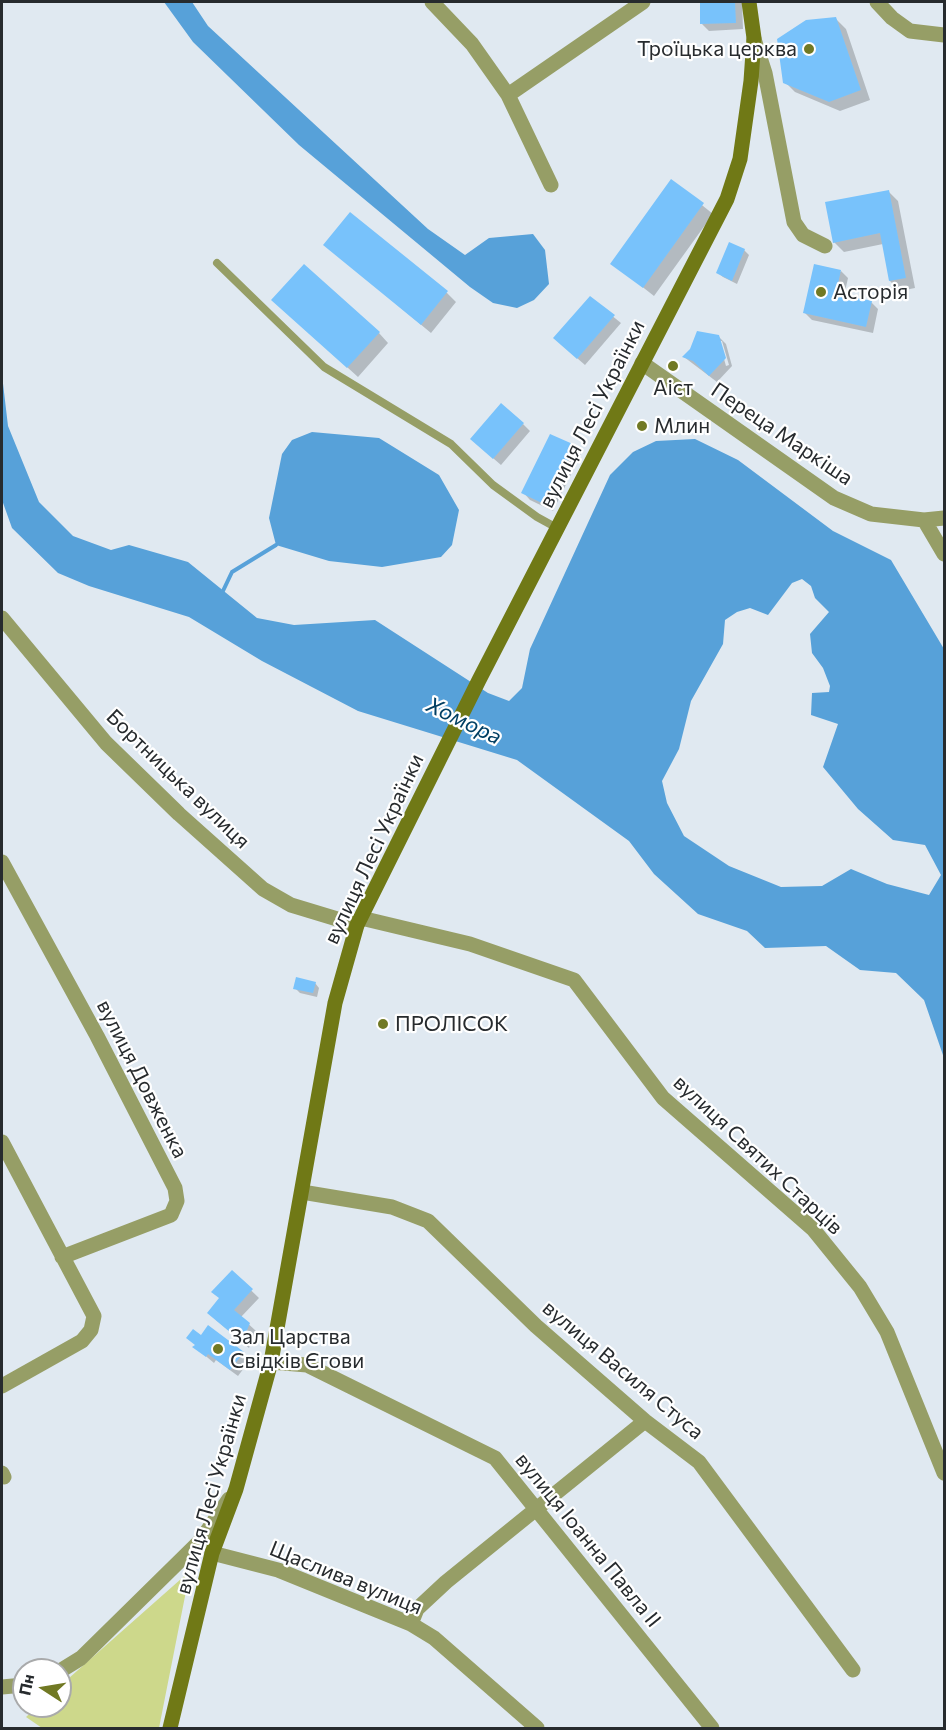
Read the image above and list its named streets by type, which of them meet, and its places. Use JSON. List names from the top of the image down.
{
  "streets": {
    "main road": ["вулиця Лесі Українки"],
    "street": [
      "Переца Маркіша",
      "Бортницька вулиця",
      "вулиця Довженка",
      "вулиця Святих Старців",
      "вулиця Василя Стуса",
      "вулиця Іоанна Павла II",
      "Щаслива вулиця"
    ]
  },
  "crossings": [
    ["вулиця Лесі Українки", "Переца Маркіша"],
    ["вулиця Лесі Українки", "Бортницька вулиця"],
    ["вулиця Лесі Українки", "вулиця Святих Старців"],
    ["вулиця Лесі Українки", "вулиця Василя Стуса"],
    ["вулиця Лесі Українки", "вулиця Іоанна Павла II"],
    ["вулиця Лесі Українки", "Щаслива вулиця"],
    ["Бортницька вулиця", "вулиця Святих Старців"]
  ],
  "water": ["Хомора"],
  "places": [
    "Троїцька церква",
    "Асторія",
    "Аіст",
    "Млин",
    "ПРОЛІСОК",
    "Зал Царства Свідків Єгови"
  ],
  "north": "left"
}
